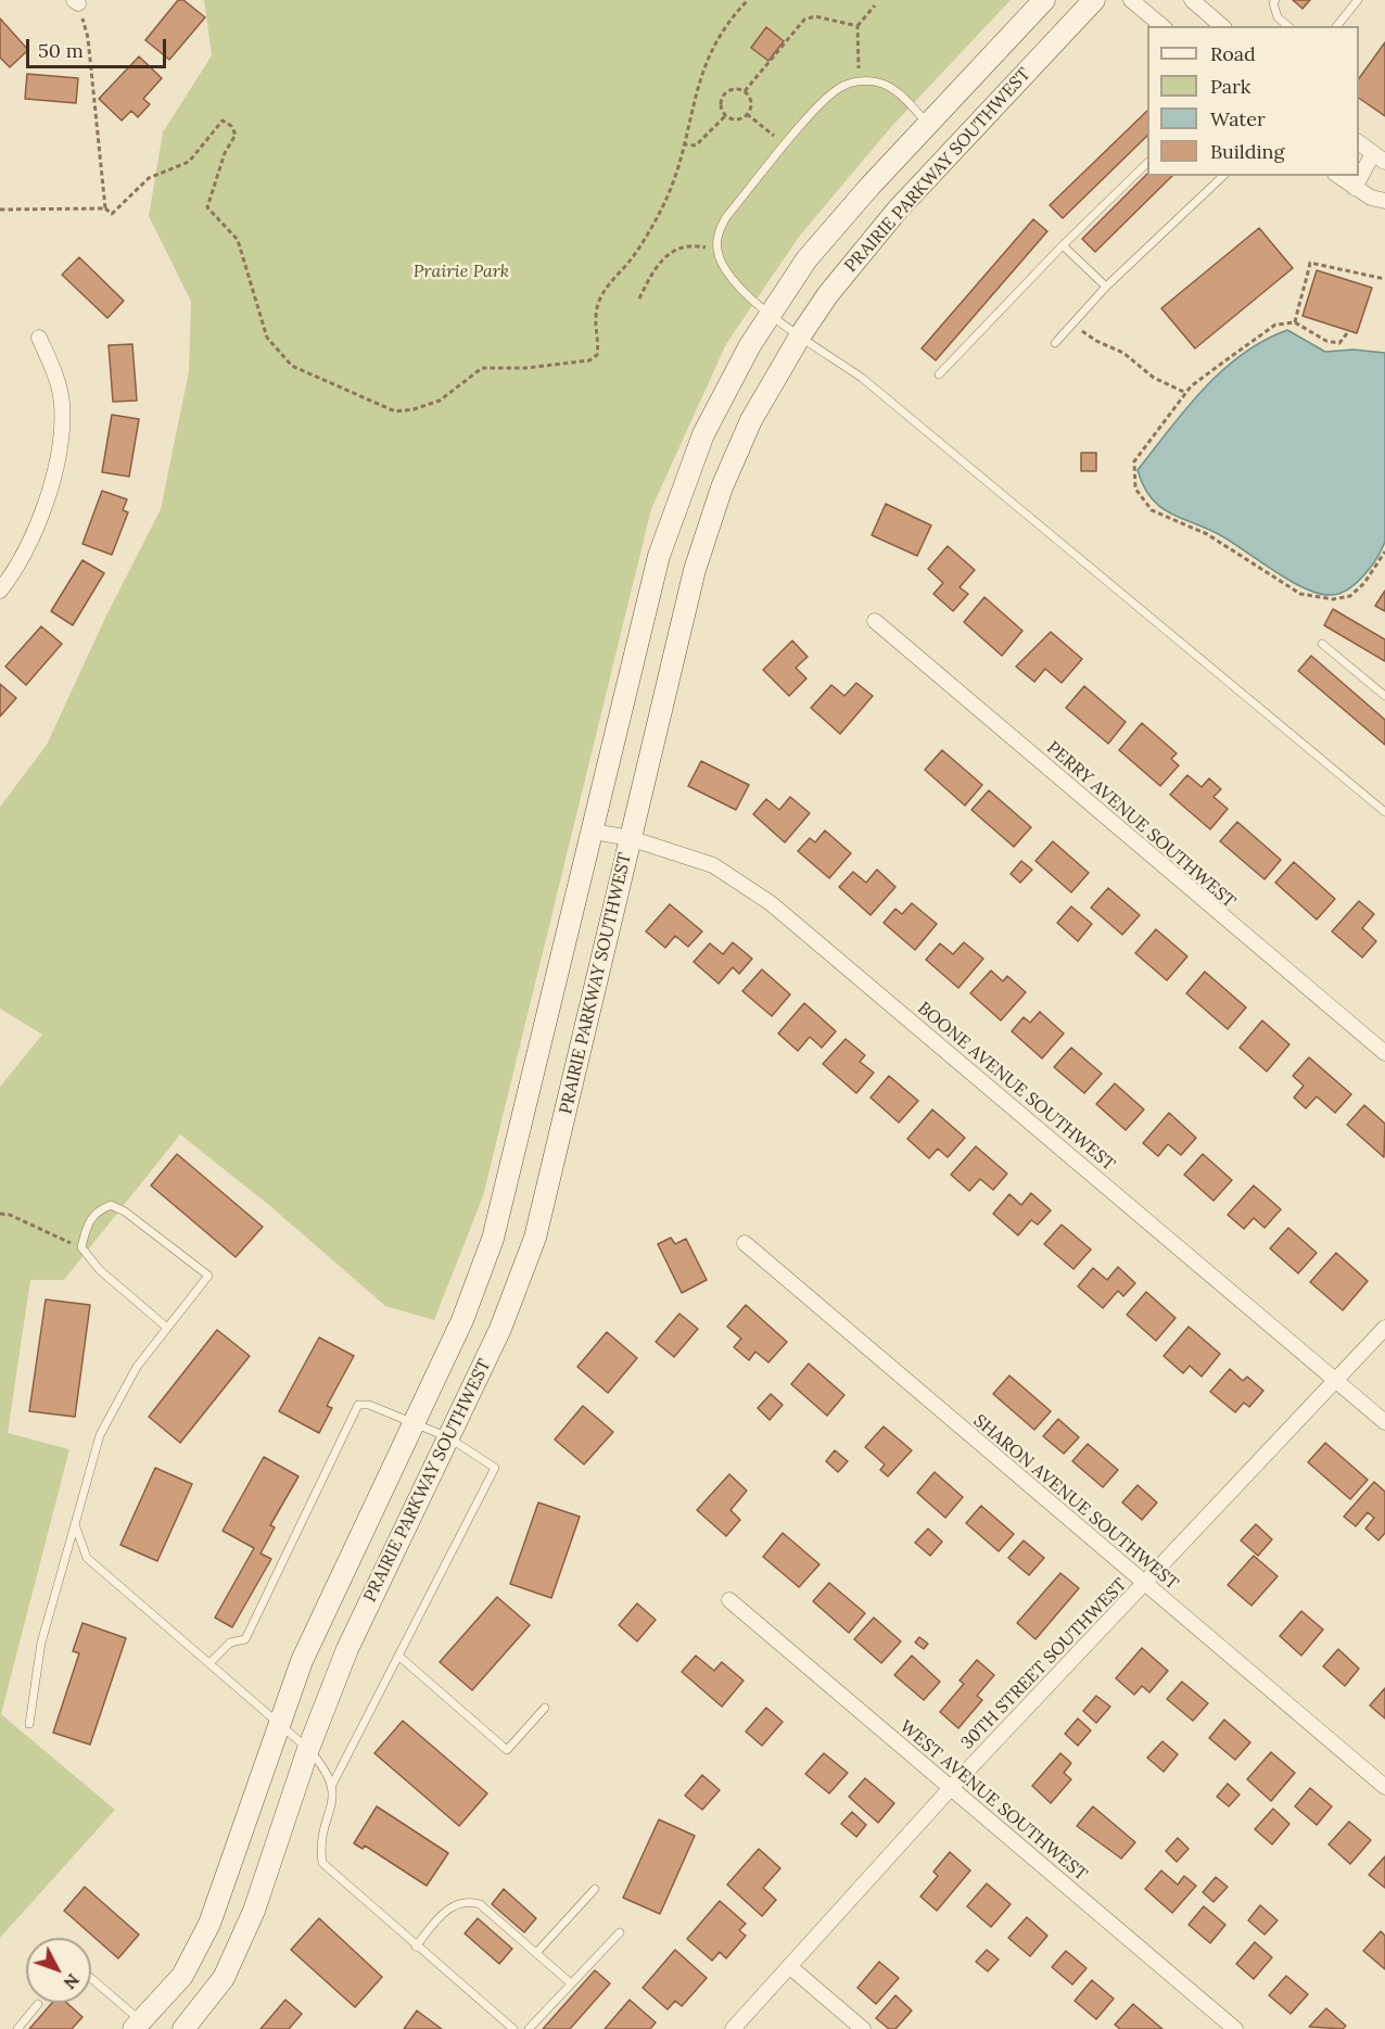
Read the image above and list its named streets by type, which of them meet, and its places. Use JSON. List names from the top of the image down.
{
  "streets": {
    "street": [
      "PRAIRIE PARKWAY SOUTHWEST",
      "PERRY AVENUE SOUTHWEST",
      "BOONE AVENUE SOUTHWEST",
      "SHARON AVENUE SOUTHWEST",
      "30TH STREET SOUTHWEST",
      "WEST AVENUE SOUTHWEST"
    ]
  },
  "crossings": [
    ["PRAIRIE PARKWAY SOUTHWEST", "BOONE AVENUE SOUTHWEST"],
    ["BOONE AVENUE SOUTHWEST", "30TH STREET SOUTHWEST"],
    ["SHARON AVENUE SOUTHWEST", "30TH STREET SOUTHWEST"],
    ["30TH STREET SOUTHWEST", "WEST AVENUE SOUTHWEST"]
  ],
  "parks": ["Prairie Park"],
  "legend": [
    "Road",
    "Park",
    "Water",
    "Building"
  ],
  "scale_bar": "50 m",
  "north": "bottom right"
}
